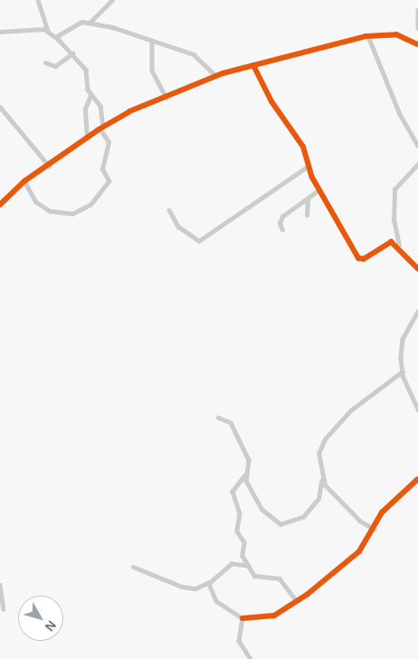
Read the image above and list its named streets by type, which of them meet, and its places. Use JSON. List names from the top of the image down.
{
  "north": "bottom right"
}
